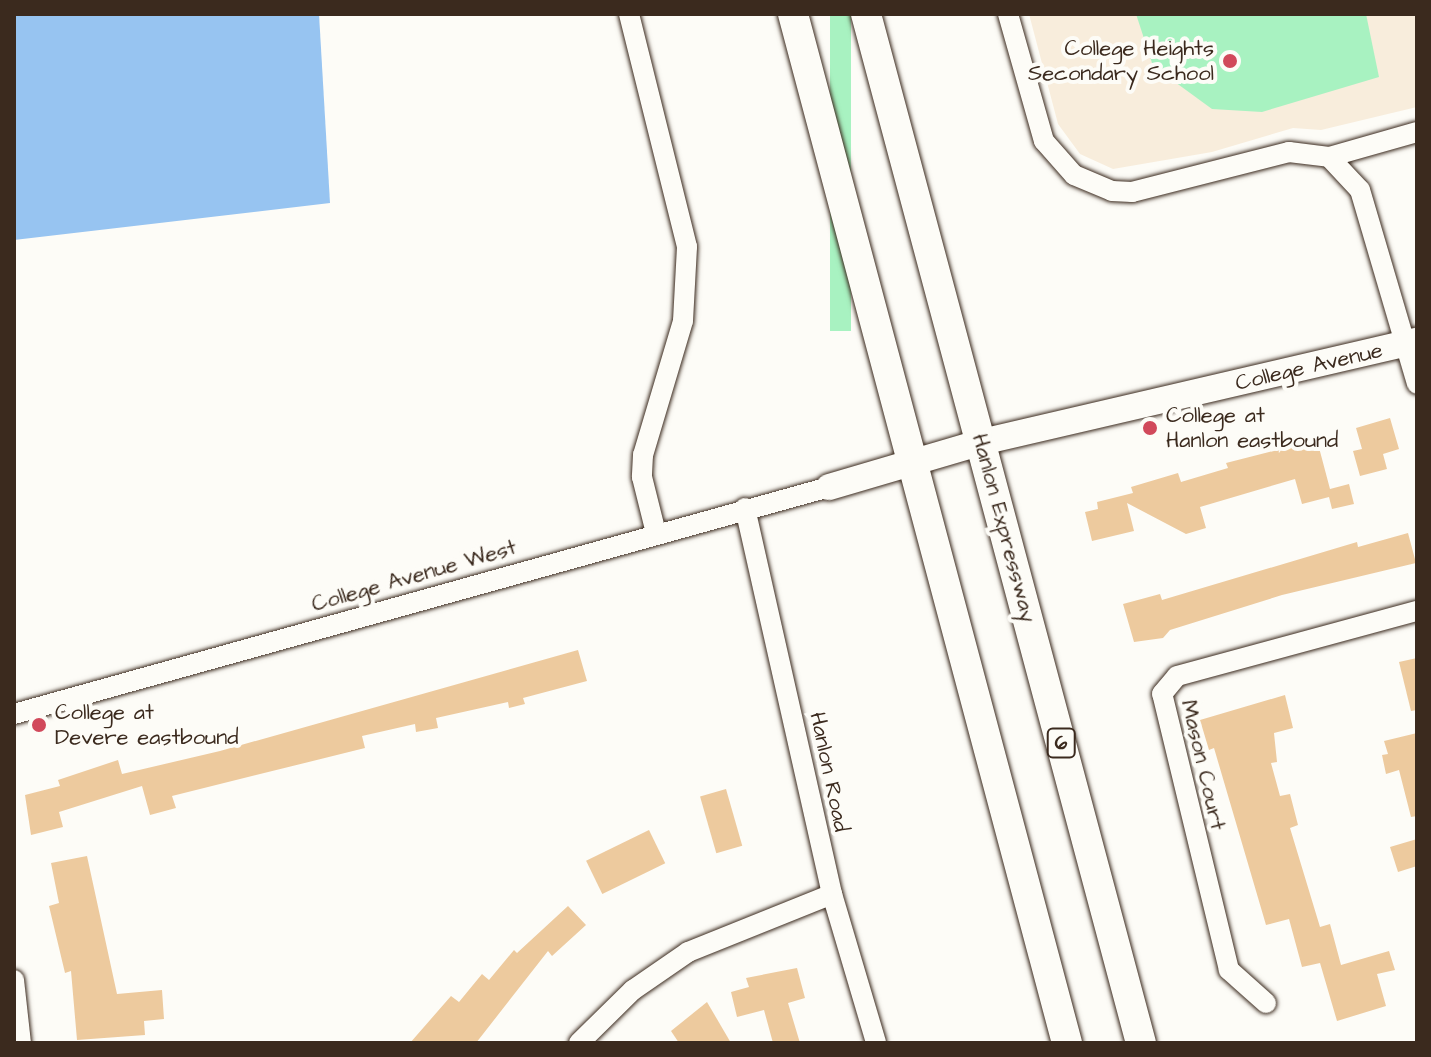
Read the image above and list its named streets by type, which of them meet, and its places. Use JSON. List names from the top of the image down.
{
  "streets": {
    "highway": ["Hanlon Expressway", "6"],
    "main road": ["College Avenue"],
    "street": ["College Avenue West", "Mason Court", "Hanlon Road"]
  },
  "crossings": [
    ["College Avenue", "Hanlon Expressway"],
    ["College Avenue", "College Avenue West"],
    ["College Avenue West", "Hanlon Road"]
  ],
  "places": ["College Heights Secondary School", "College at Hanlon eastbound", "College at Devere eastbound"]
}
